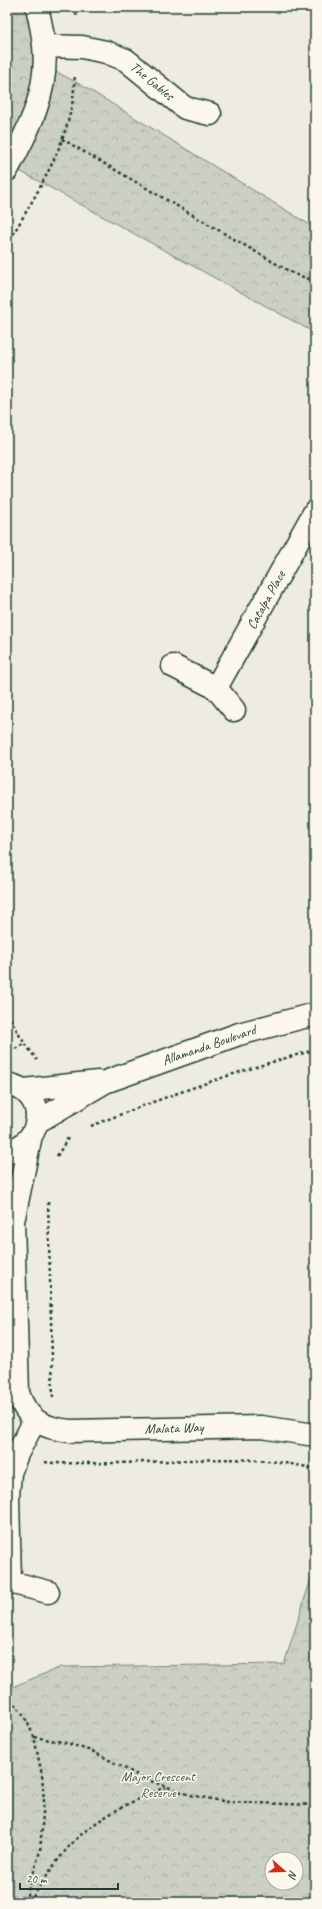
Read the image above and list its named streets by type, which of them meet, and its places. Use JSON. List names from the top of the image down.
{
  "streets": {
    "street": [
      "The Gables",
      "Catalpa Place",
      "Allamanda Boulevard",
      "Malata Way"
    ]
  },
  "crossings": [
    ["Allamanda Boulevard", "Malata Way"]
  ],
  "parks": ["Major Crescent Reserve"],
  "scale_bar": "20 m",
  "north": "right"
}
